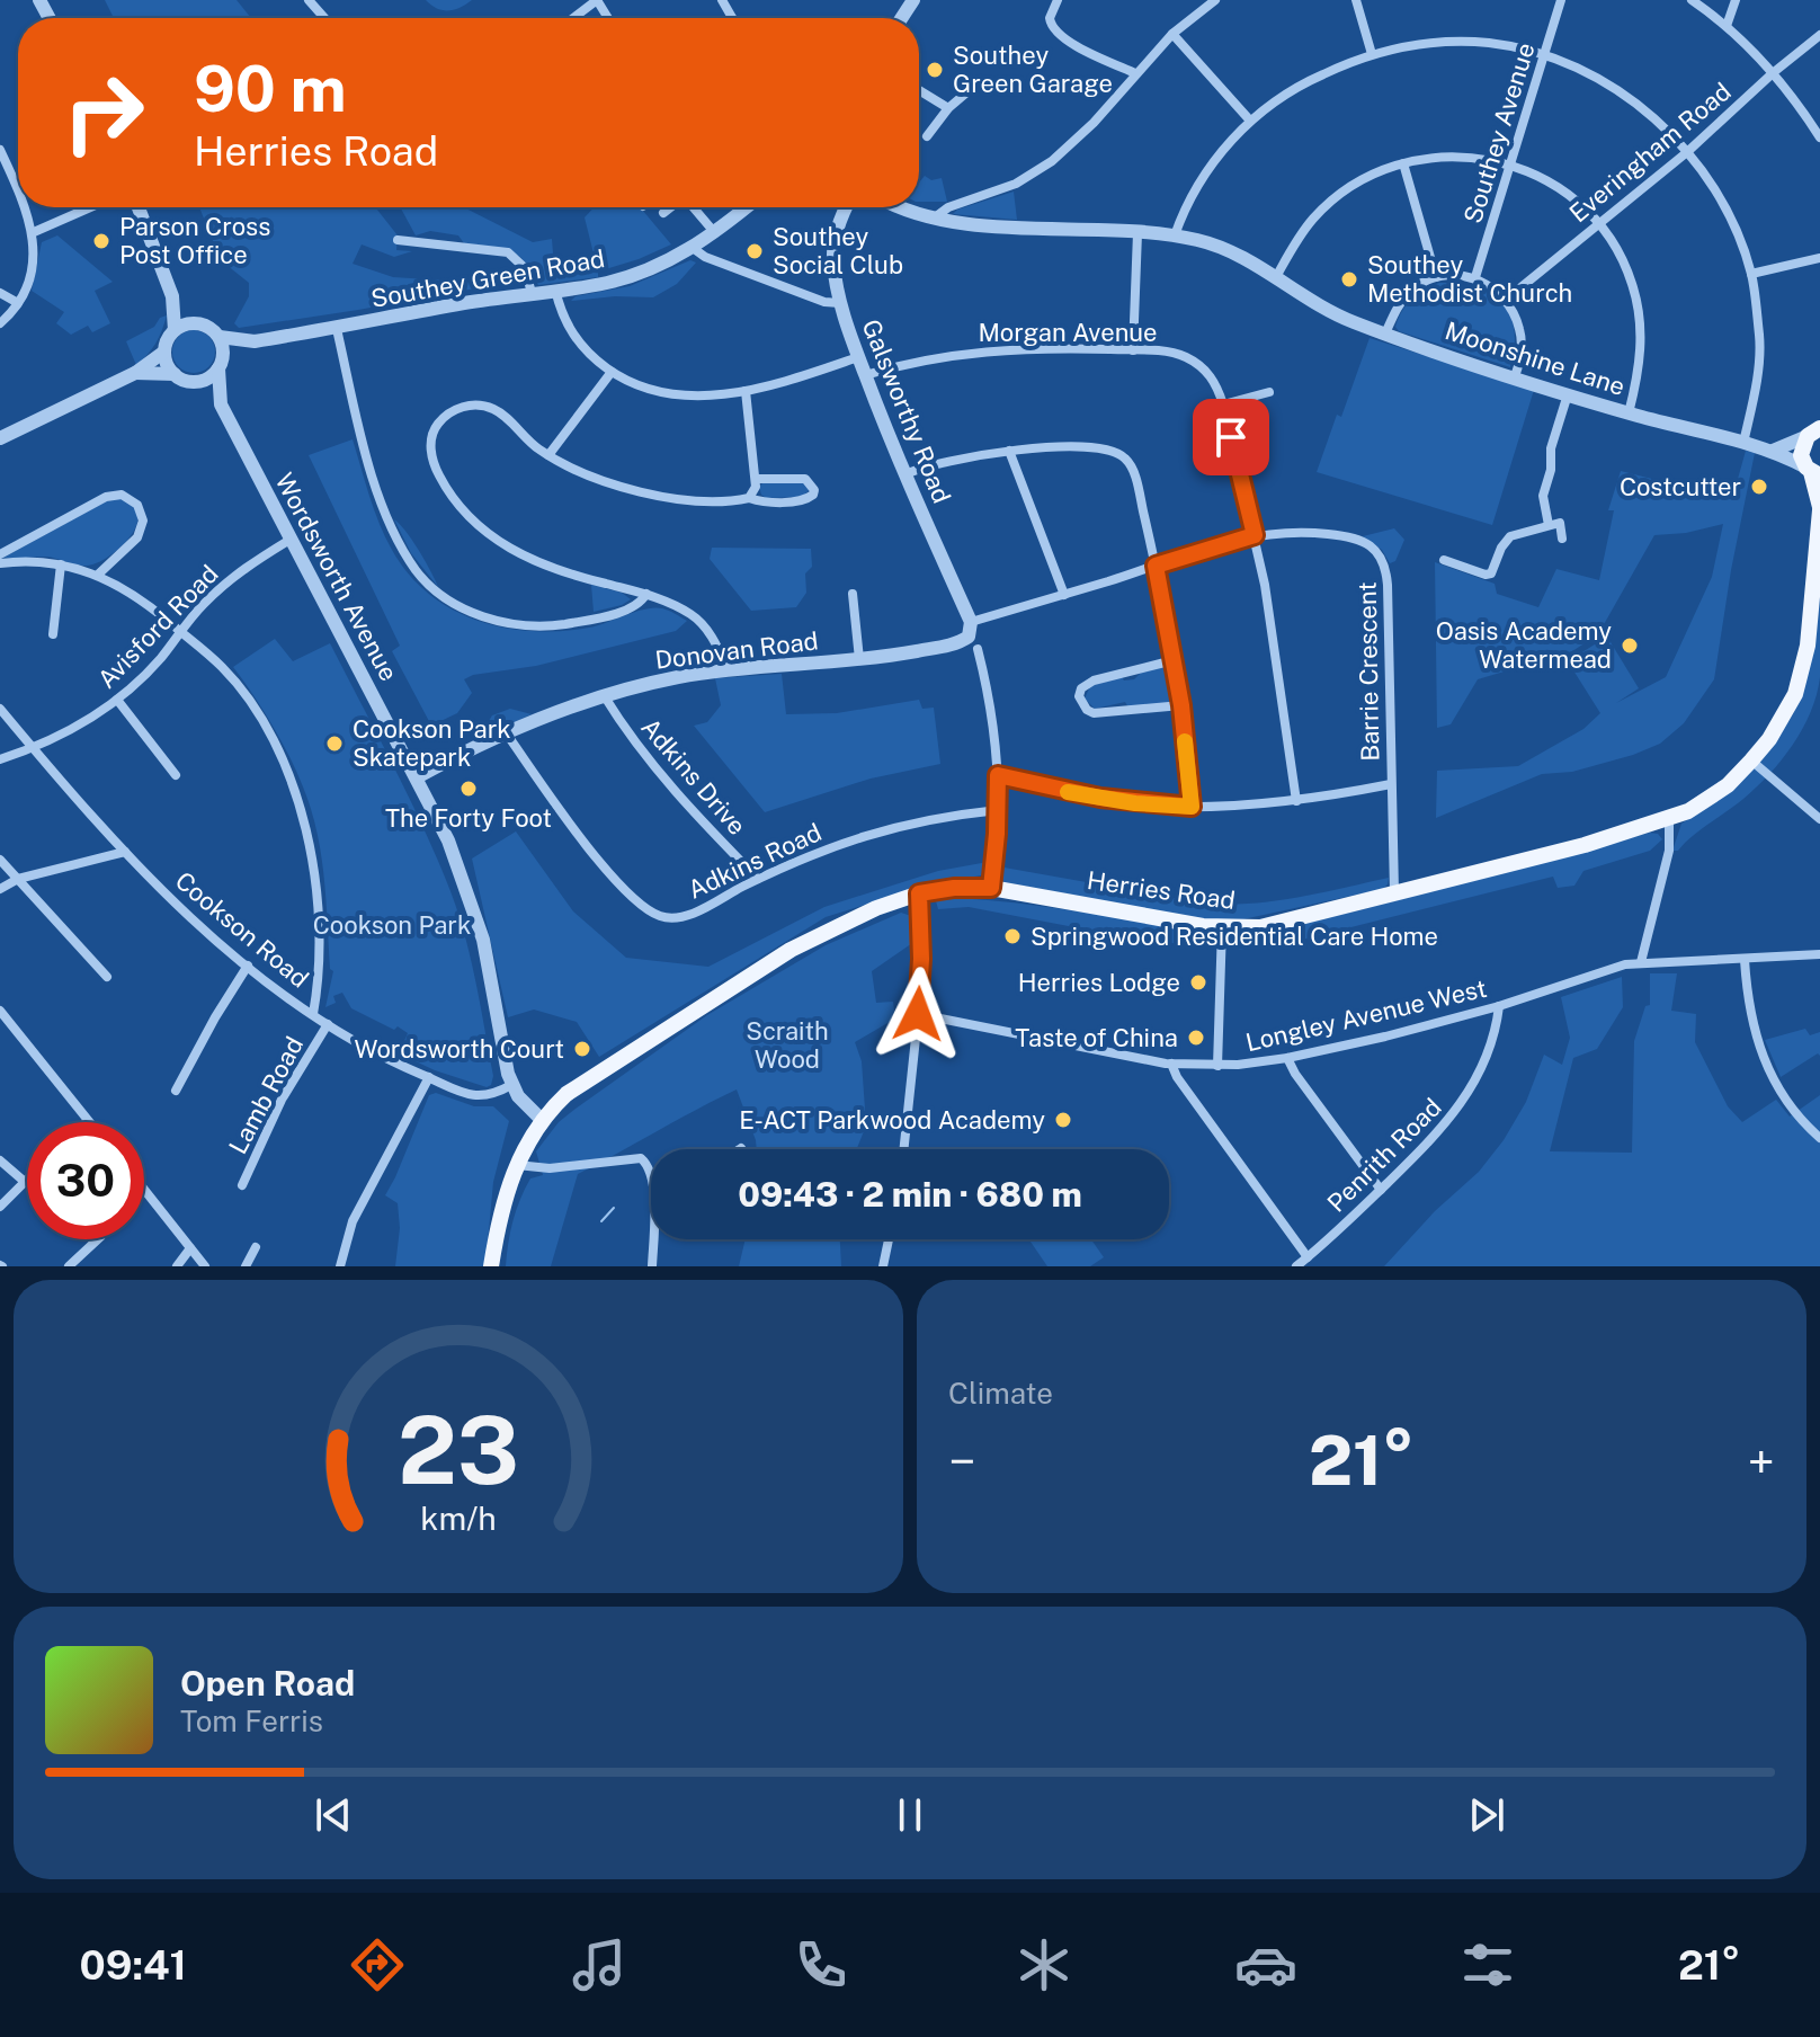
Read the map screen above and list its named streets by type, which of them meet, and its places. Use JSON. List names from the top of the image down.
{
  "streets": {
    "main road": ["Herries Road"],
    "street": [
      "Southey Avenue",
      "Everingham Road",
      "Southey Green Road",
      "Morgan Avenue",
      "Moonshine Lane",
      "Galsworthy Road",
      "Wordsworth Avenue",
      "Avisford Road",
      "Donovan Road",
      "Barrie Crescent",
      "Adkins Drive",
      "Adkins Road",
      "Cookson Road",
      "Longley Avenue West",
      "Lamb Road",
      "Penrith Road"
    ]
  },
  "crossings": [
    ["Southey Green Road", "Wordsworth Avenue"],
    ["Morgan Avenue", "Galsworthy Road"],
    ["Morgan Avenue", "Barrie Crescent"],
    ["Moonshine Lane", "Herries Road"],
    ["Galsworthy Road", "Donovan Road"],
    ["Galsworthy Road", "Barrie Crescent"],
    ["Wordsworth Avenue", "Avisford Road"],
    ["Wordsworth Avenue", "Donovan Road"],
    ["Wordsworth Avenue", "Cookson Road"],
    ["Avisford Road", "Cookson Road"],
    ["Donovan Road", "Barrie Crescent"],
    ["Donovan Road", "Adkins Drive"],
    ["Donovan Road", "Adkins Road"],
    ["Barrie Crescent", "Herries Road"],
    ["Adkins Drive", "Adkins Road"],
    ["Cookson Road", "Lamb Road"],
    ["Longley Avenue West", "Penrith Road"]
  ],
  "parks": ["Cookson Park", "Scraith Wood"],
  "places": [
    "Southey Green Garage",
    "Parson Cross Post Office",
    "Southey Social Club",
    "Southey Methodist Church",
    "Costcutter",
    "Oasis Academy Watermead",
    "Cookson Park Skatepark",
    "The Forty Foot",
    "Springwood Residential Care Home",
    "Herries Lodge",
    "Taste of China",
    "Wordsworth Court",
    "E-ACT Parkwood Academy"
  ],
  "page": {
    "turn": ["90 m", "Herries Road"],
    "limit": "30",
    "trip": "09:43 · 2 min · 680 m",
    "tile": "Climate",
    "heat": ["−", "21°", "+"],
    "song": ["Open Road", "Tom Ferris"],
    "tabs": ["09:41", "21°"],
    "gauge": ["23", "km/h"]
  }
}
